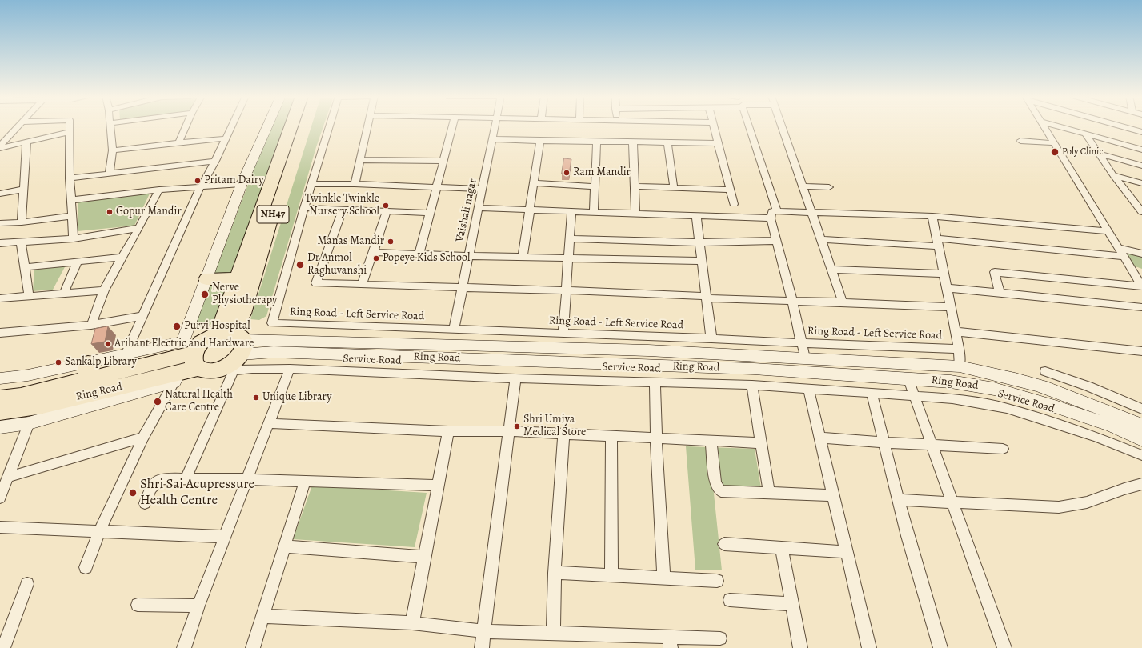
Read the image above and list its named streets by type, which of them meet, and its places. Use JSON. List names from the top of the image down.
{
  "streets": {
    "highway": ["NH47", "Ring Road"],
    "street": ["Vaishali nagar", "Ring Road - Left Service Road", "Service Road"]
  },
  "crossings": [
    ["Vaishali nagar", "Ring Road - Left Service Road"],
    ["NH47", "Ring Road"],
    ["NH47", "Service Road"],
    ["Ring Road", "Service Road"]
  ],
  "places": [
    "Poly Clinic",
    "Ram Mandir",
    "Pritam Dairy",
    "Twinkle Twinkle Nursery School",
    "Gopur Mandir",
    "Manas Mandir",
    "Popeye Kids School",
    "Dr Anmol Raghuvanshi",
    "Nerve Physiotherapy",
    "Purvi Hospital",
    "Arihant Electric and Hardware",
    "Sankalp Library",
    "Unique Library",
    "Natural Health Care Centre",
    "Shri Umiya Medical Store",
    "Shri Sai Acupressure Health Centre"
  ]
}
